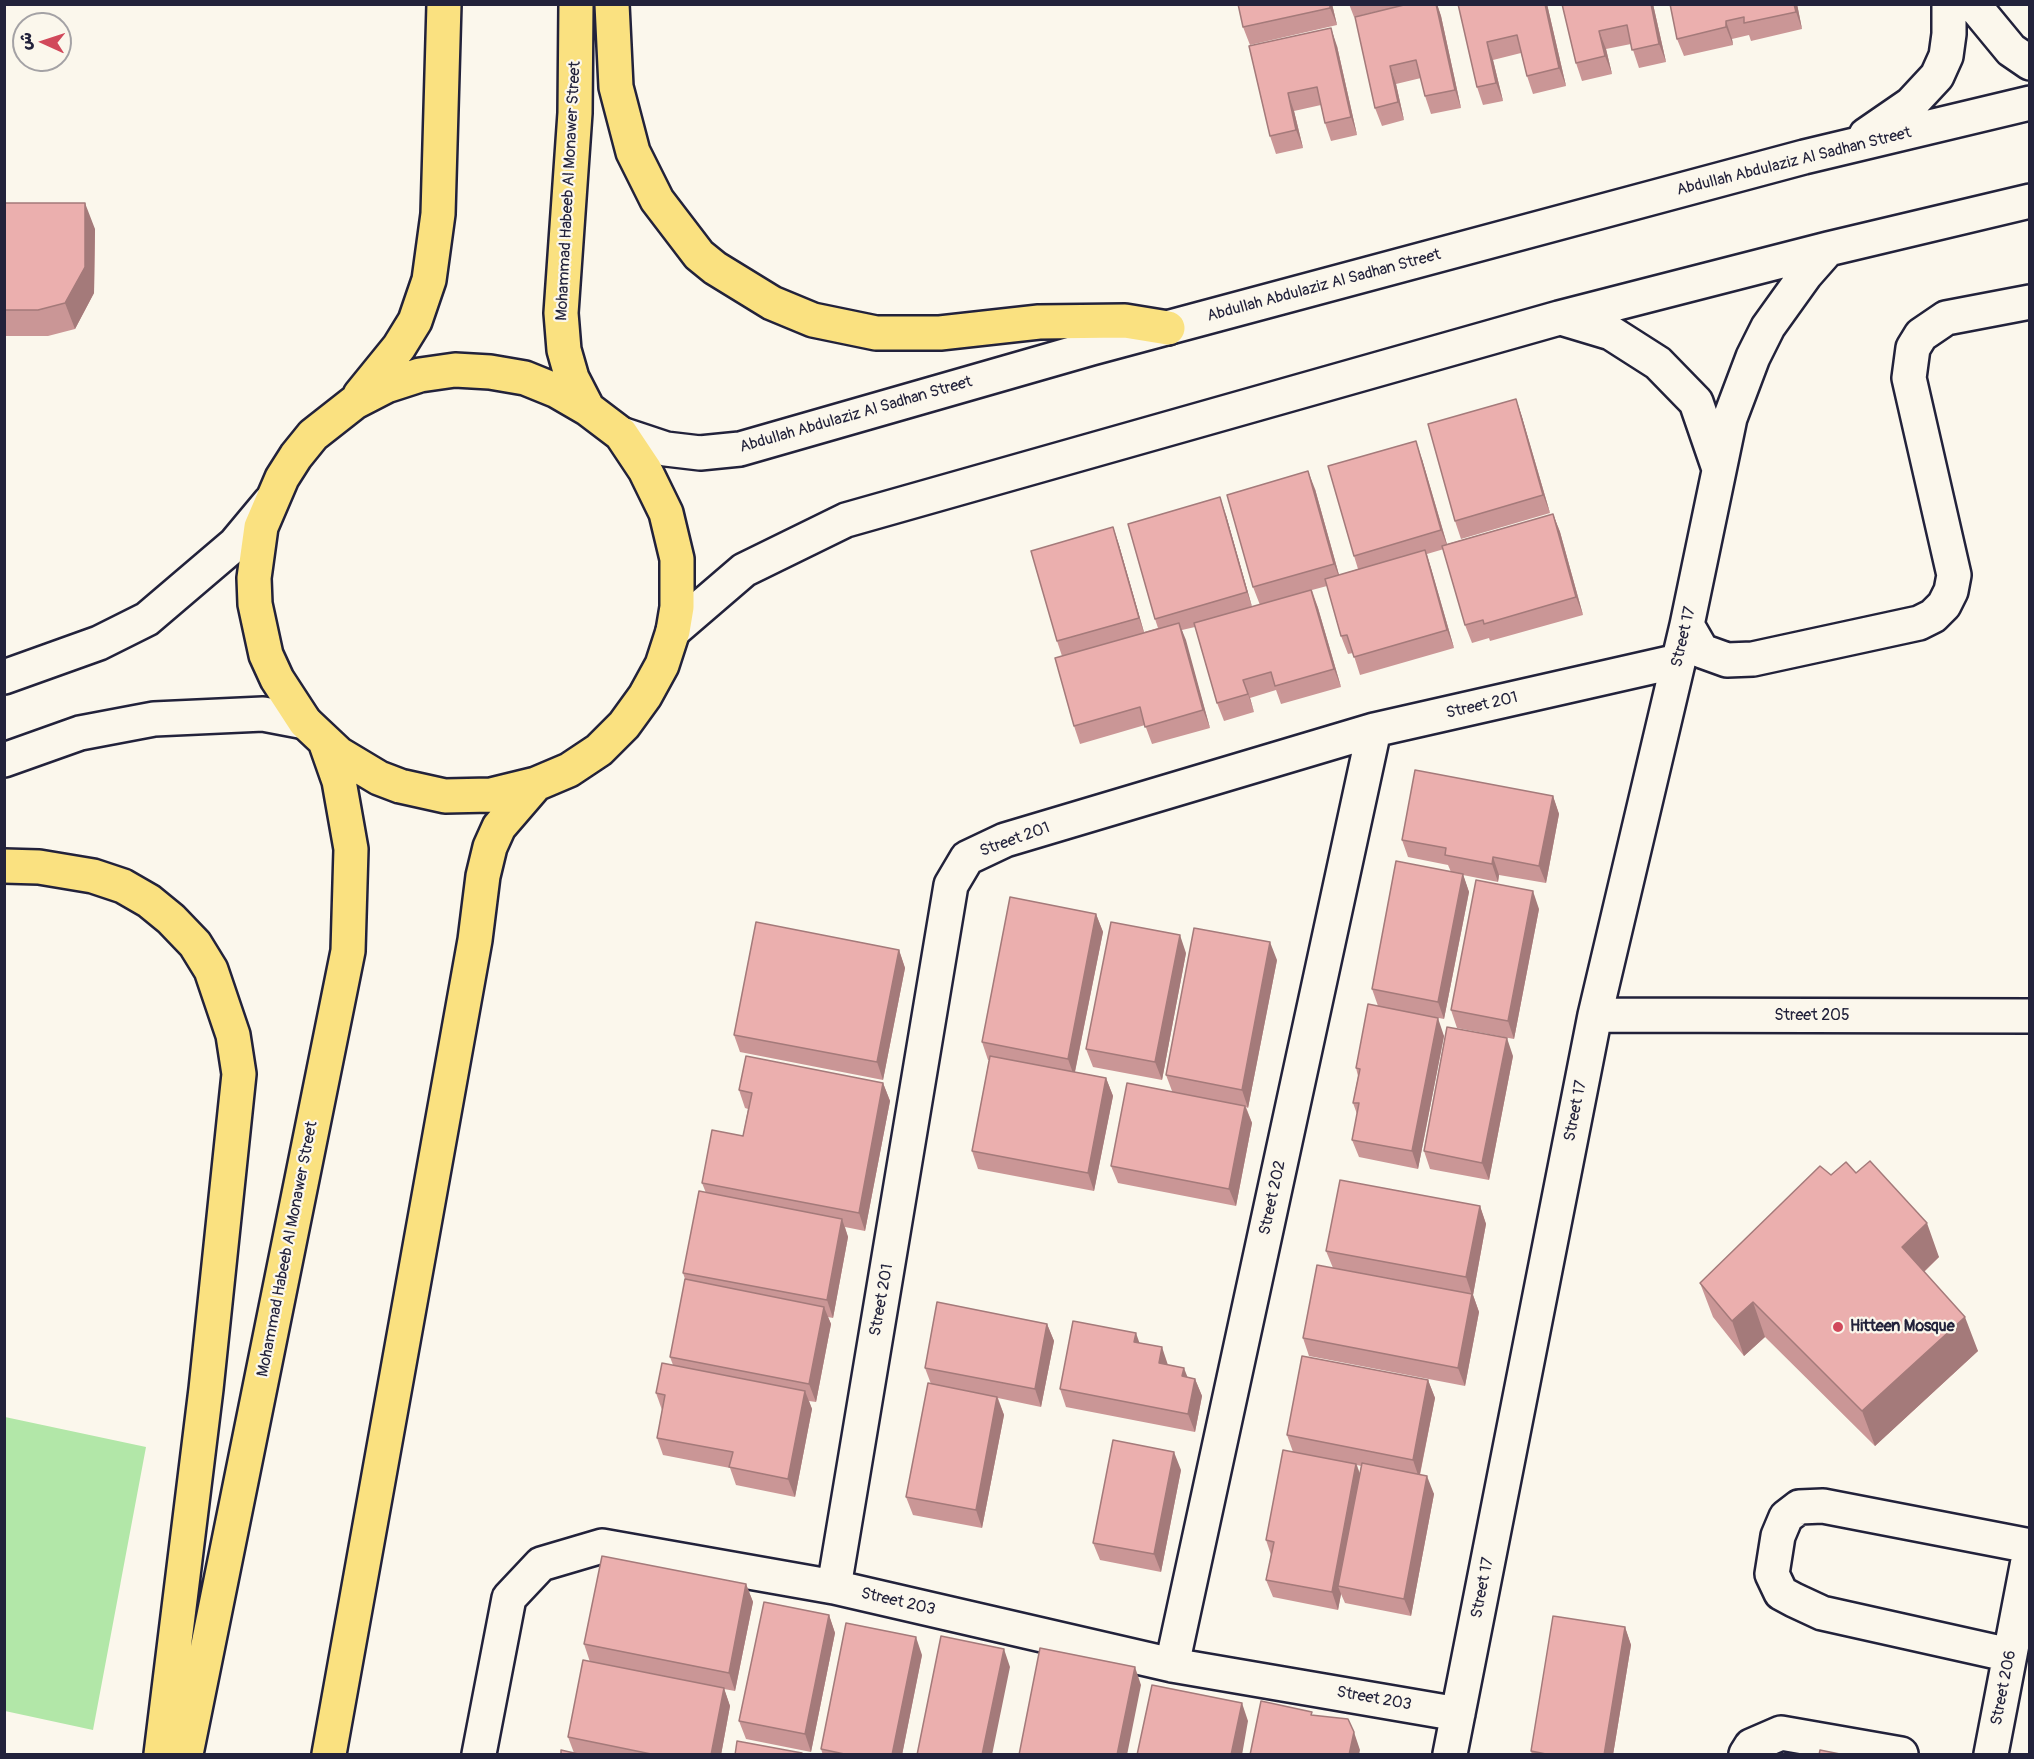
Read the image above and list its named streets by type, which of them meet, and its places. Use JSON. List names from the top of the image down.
{
  "streets": {
    "main road": ["Mohammad Habeeb Al Monawer Street"],
    "street": [
      "Abdullah Abdulaziz Al Sadhan Street",
      "Street 17",
      "Street 201",
      "Street 205",
      "Street 202",
      "Street 203",
      "Street 206"
    ]
  },
  "crossings": [
    ["Street 17", "Street 201"],
    ["Street 17", "Street 205"],
    ["Street 17", "Street 203"],
    ["Street 201", "Street 202"],
    ["Street 201", "Street 203"],
    ["Street 202", "Street 203"]
  ],
  "places": ["Hitteen Mosque"],
  "north": "left"
}
